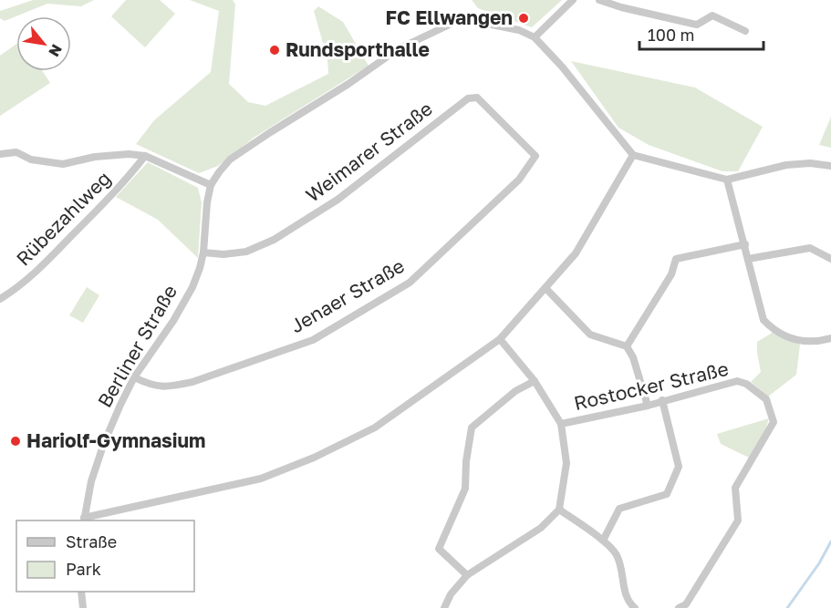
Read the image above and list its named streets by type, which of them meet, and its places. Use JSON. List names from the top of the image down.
{
  "streets": {
    "street": [
      "Weimarer Straße",
      "Rübezahlweg",
      "Jenaer Straße",
      "Berliner Straße",
      "Rostocker Straße"
    ]
  },
  "crossings": [
    ["Weimarer Straße", "Jenaer Straße"],
    ["Weimarer Straße", "Berliner Straße"],
    ["Jenaer Straße", "Berliner Straße"]
  ],
  "places": ["FC Ellwangen", "Rundsporthalle", "Hariolf-Gymnasium"],
  "legend": ["Straße", "Park"],
  "scale_bar": "100 m",
  "north": "bottom right"
}
